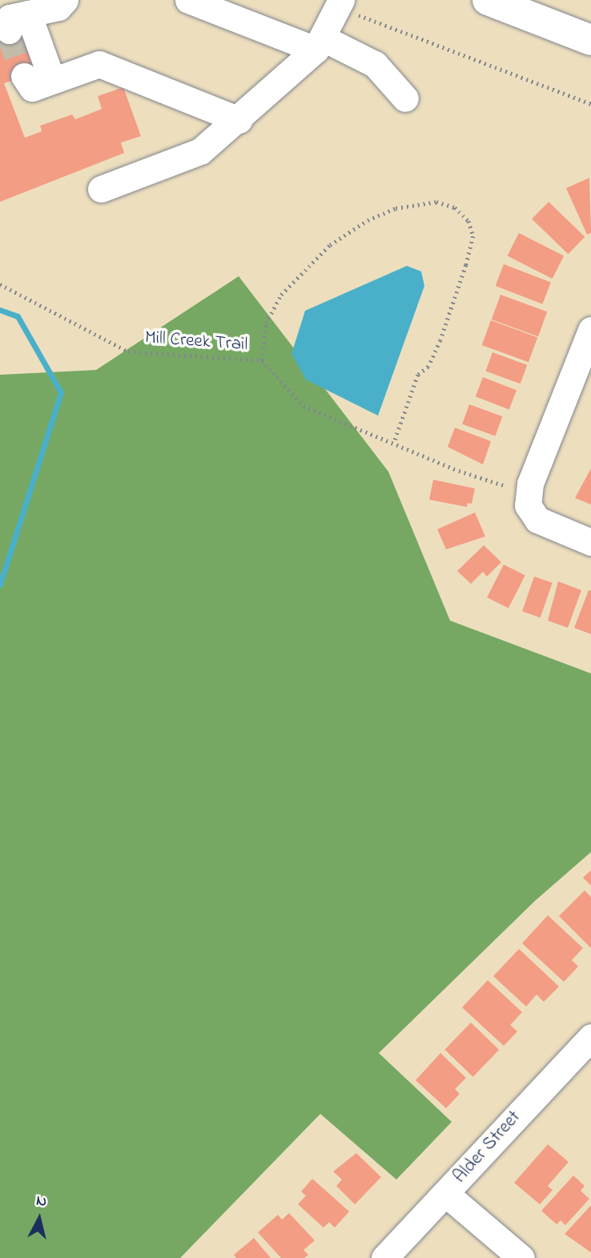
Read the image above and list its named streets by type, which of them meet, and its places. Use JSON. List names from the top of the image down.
{
  "streets": {
    "street": ["Alder Street"],
    "path": ["Mill Creek Trail"]
  },
  "north": "top"
}
